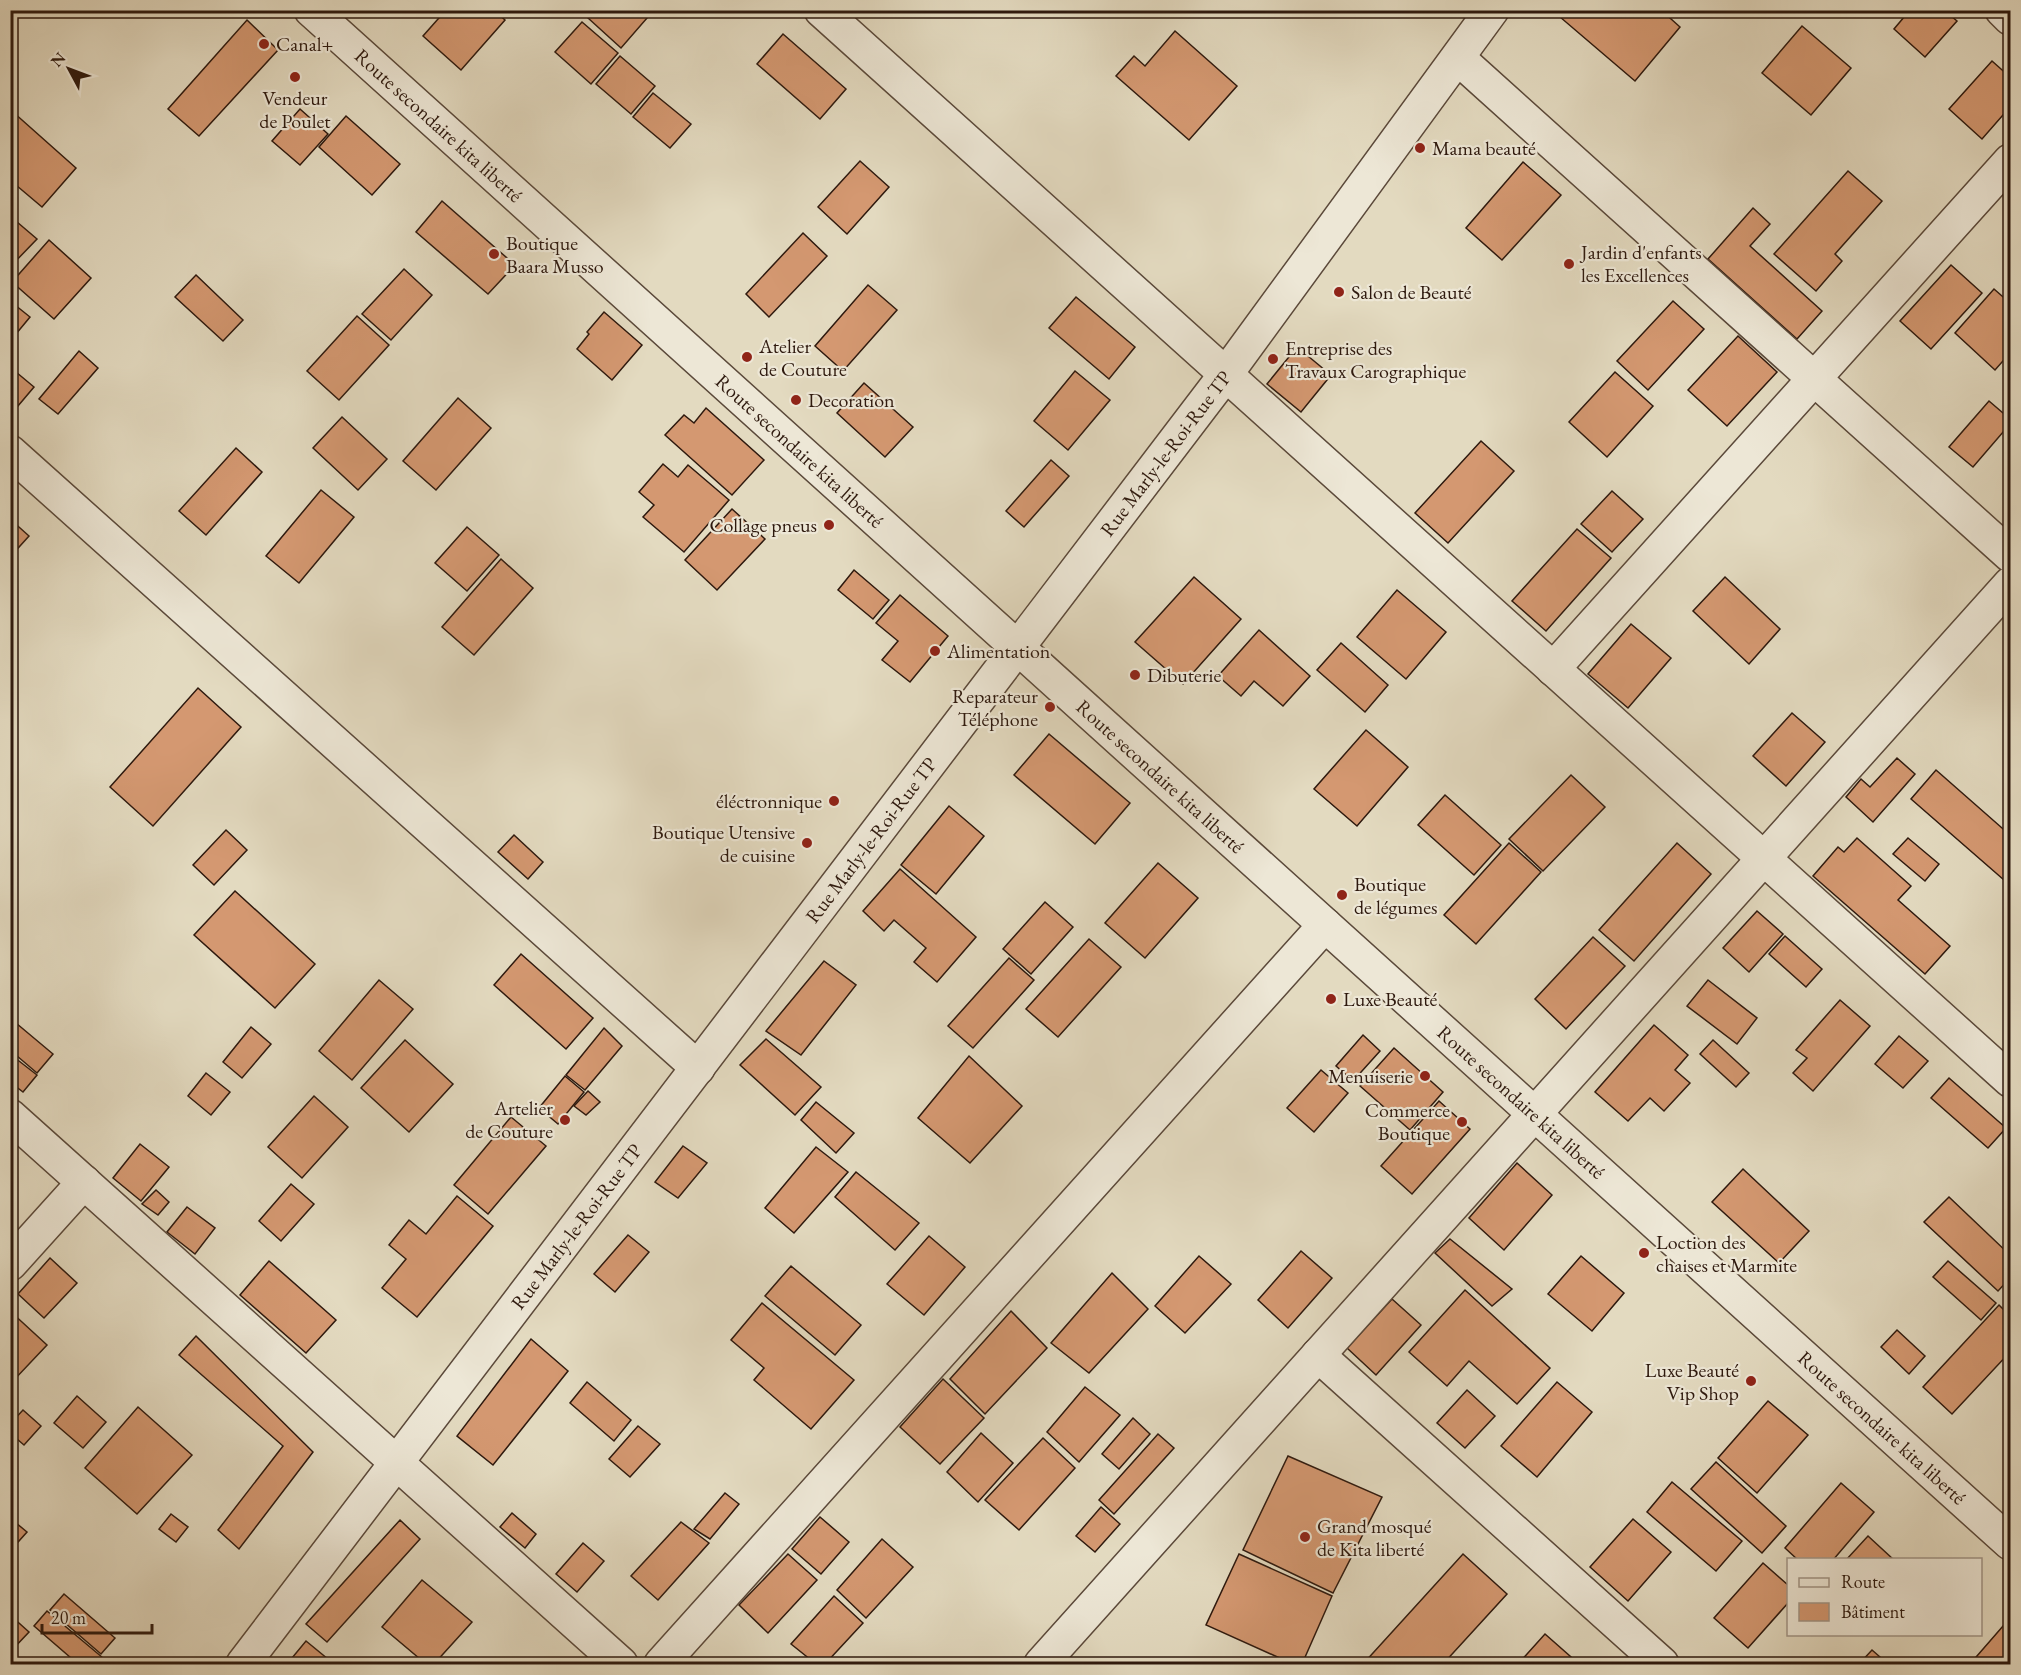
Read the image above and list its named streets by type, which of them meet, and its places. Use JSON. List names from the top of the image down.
{
  "streets": {
    "street": ["Route secondaire kita liberté", "Rue Marly-le-Roi-Rue TP"]
  },
  "crossings": [
    ["Route secondaire kita liberté", "Rue Marly-le-Roi-Rue TP"]
  ],
  "places": [
    "Canal+",
    "Vendeur de Poulet",
    "Mama beauté",
    "Boutique Baara Musso",
    "Jardin d'enfants les Excellences",
    "Salon de Beauté",
    "Atelier de Couture",
    "Entreprise des Travaux Carographique",
    "Decoration",
    "Collage pneus",
    "Alimentation",
    "Dibuterie",
    "Reparateur Téléphone",
    "éléctronnique",
    "Boutique Utensive de cuisine",
    "Boutique de légumes",
    "Luxe Beauté",
    "Menuiserie",
    "Artelier de Couture",
    "Commerce Boutique",
    "Loction des chaises et Marmite",
    "Luxe Beauté Vip Shop",
    "Grand mosqué de Kita liberté"
  ],
  "legend": ["Route", "Bâtiment"],
  "scale_bar": "20 m",
  "north": "top left"
}
